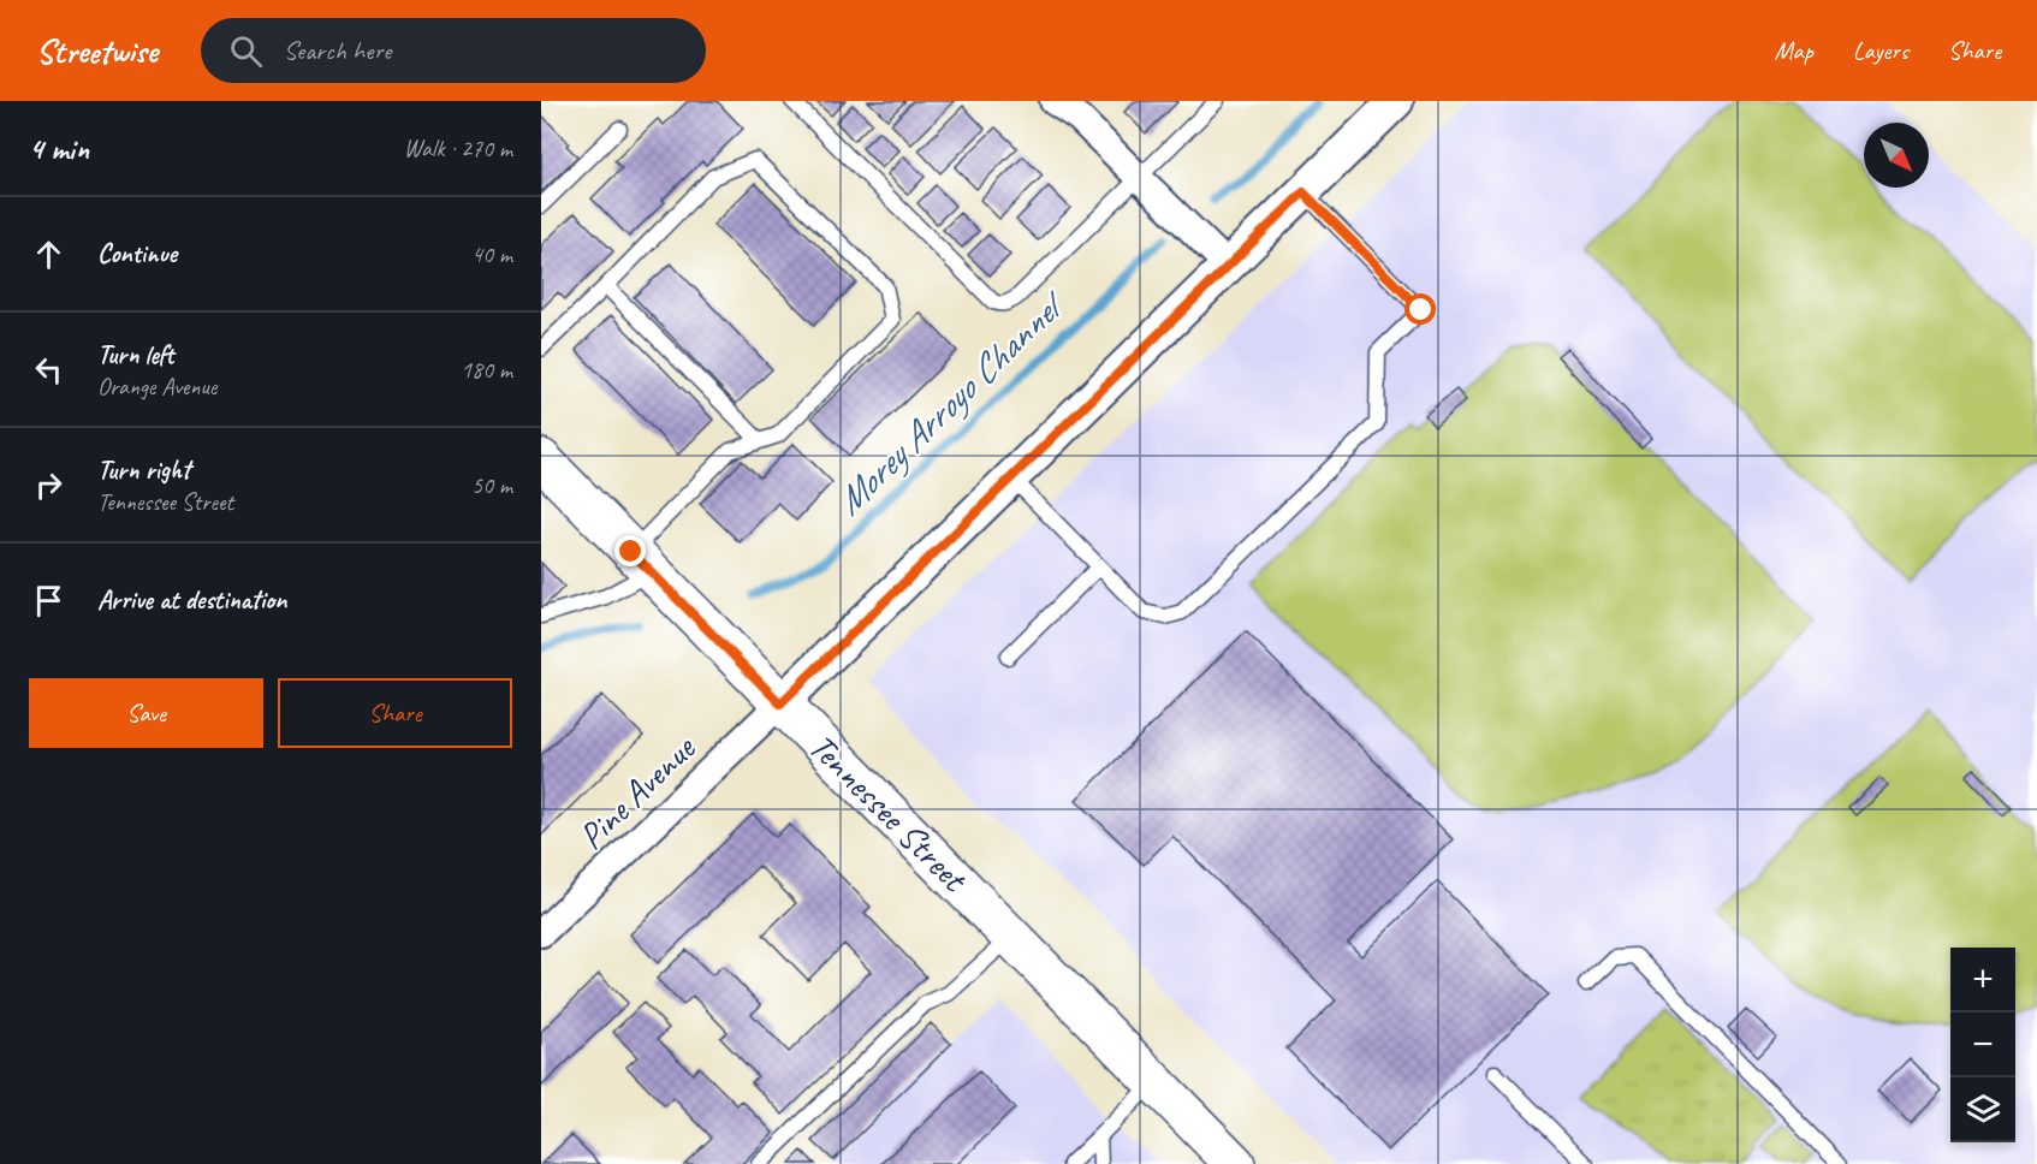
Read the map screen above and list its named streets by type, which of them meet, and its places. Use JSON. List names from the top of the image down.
{
  "streets": {
    "main road": ["Tennessee Street"],
    "street": ["Pine Avenue"]
  },
  "crossings": [
    ["Pine Avenue", "Tennessee Street"]
  ],
  "water": ["Morey Arroyo Channel"],
  "north": "bottom right",
  "page": {
    "header": "Streetwise",
    "search": "Search here",
    "nav": ["Map", "Layers", "Share"],
    "heading": ["4 min", "Walk · 270 m"],
    "list": [
      ["Continue", "40 m"],
      ["Turn left", "Orange Avenue", "180 m"],
      ["Turn right", "Tennessee Street", "50 m"],
      "Arrive at destination"
    ],
    "buttons": ["Save", "Share"],
    "map_buttons": ["+", "−"]
  }
}
